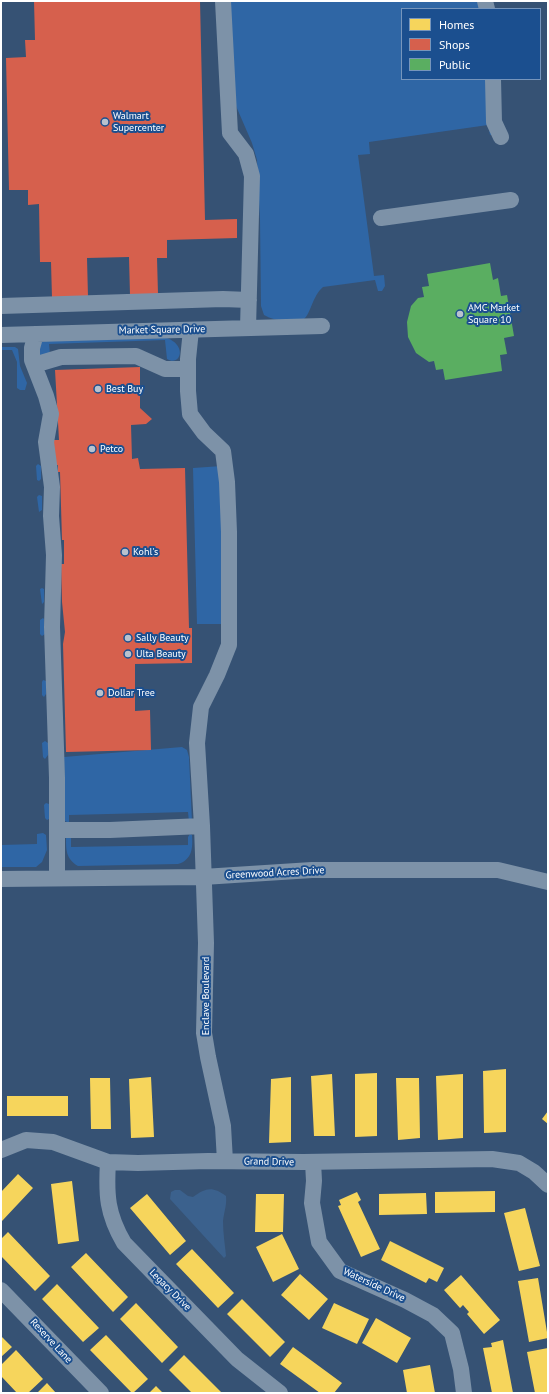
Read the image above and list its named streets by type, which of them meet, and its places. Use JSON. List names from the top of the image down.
{
  "streets": {
    "street": [
      "Market Square Drive",
      "Greenwood Acres Drive",
      "Enclave Boulevard",
      "Grand Drive",
      "Waterside Drive",
      "Legacy Drive",
      "Reserve Lane"
    ]
  },
  "crossings": [
    ["Market Square Drive", "Enclave Boulevard"],
    ["Greenwood Acres Drive", "Enclave Boulevard"],
    ["Enclave Boulevard", "Grand Drive"],
    ["Grand Drive", "Waterside Drive"],
    ["Grand Drive", "Legacy Drive"]
  ],
  "places": [
    "Walmart Supercenter",
    "AMC Market Square 10",
    "Best Buy",
    "Petco",
    "Kohl's",
    "Sally Beauty",
    "Ulta Beauty",
    "Dollar Tree"
  ],
  "legend": ["Homes", "Shops", "Public"]
}
